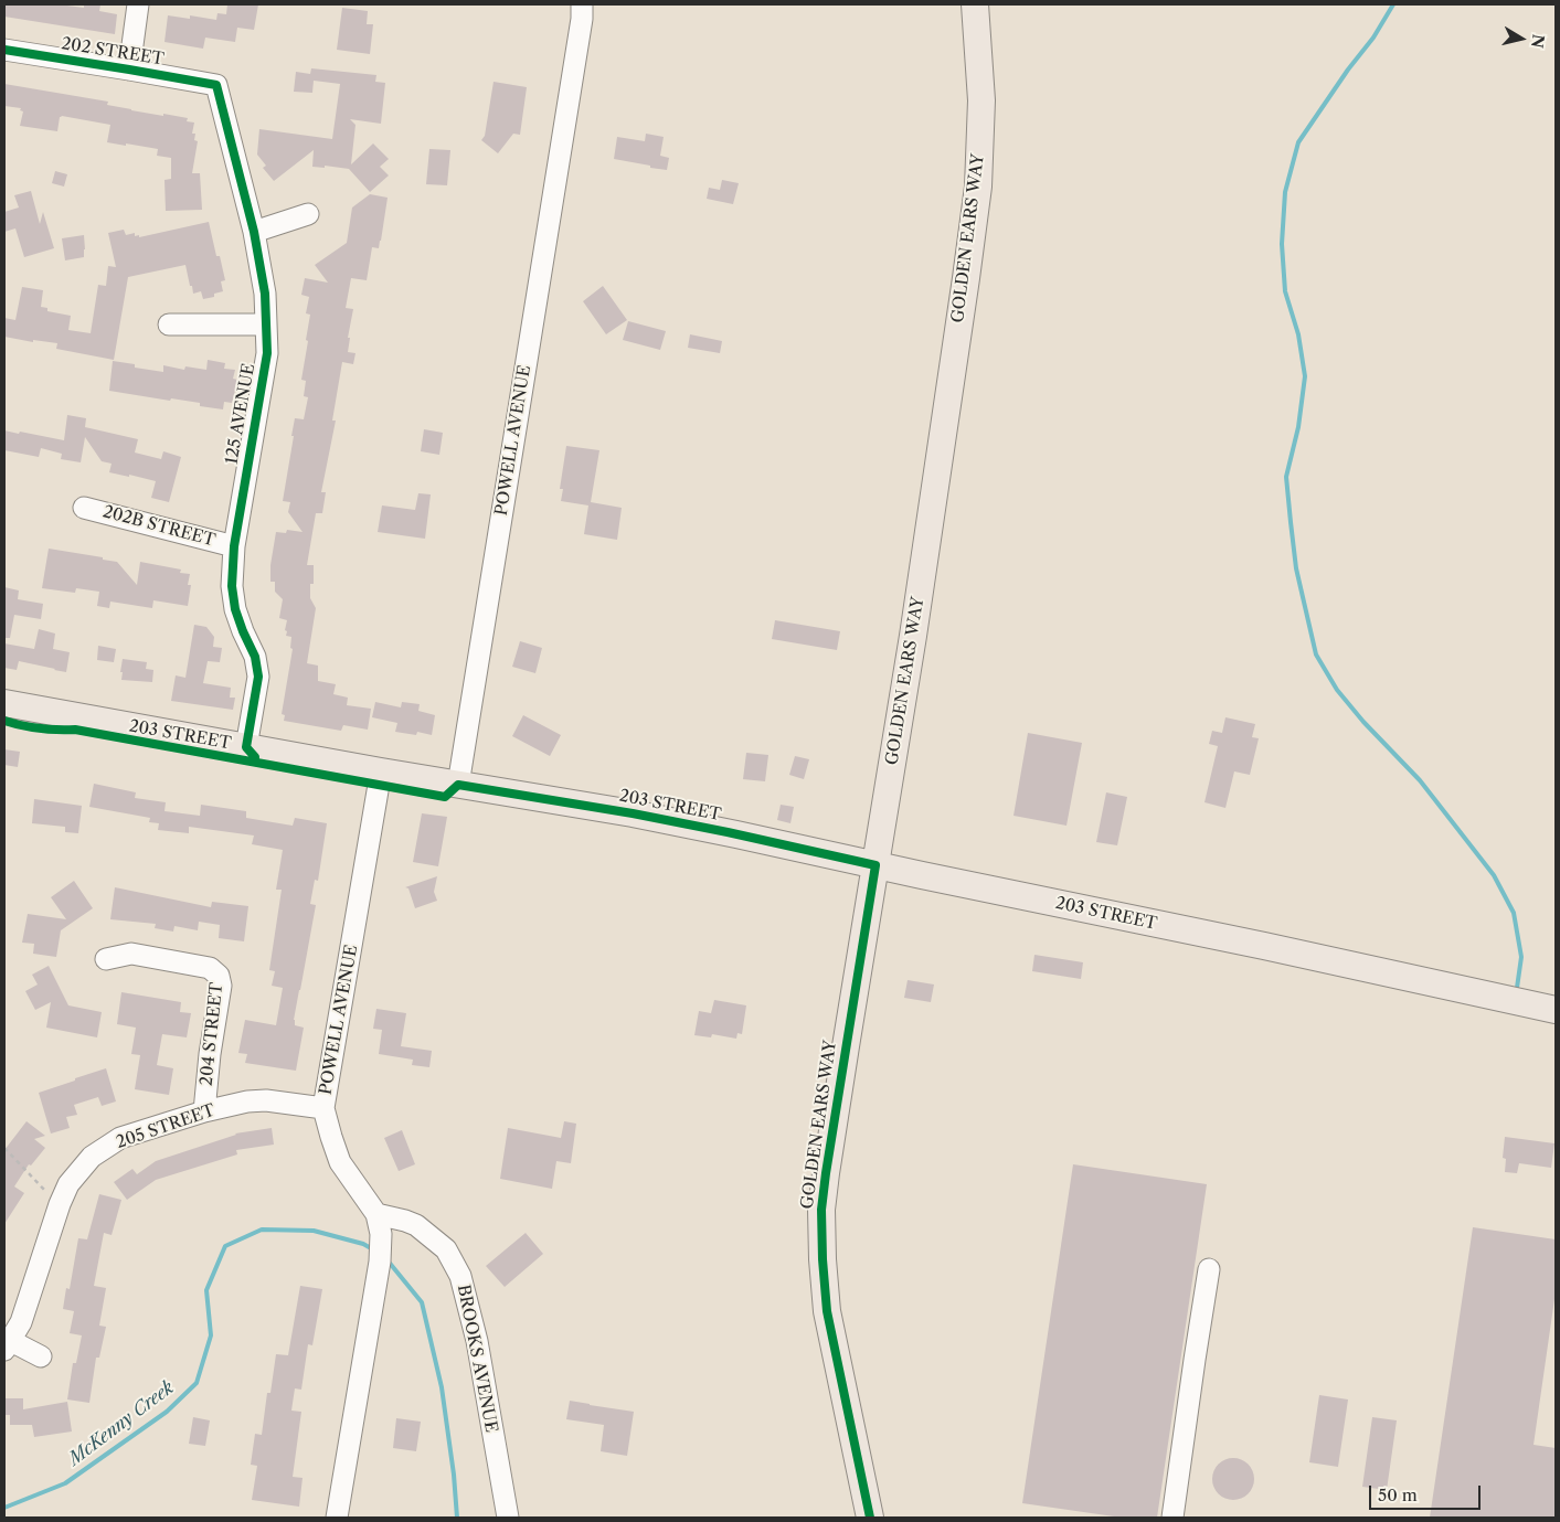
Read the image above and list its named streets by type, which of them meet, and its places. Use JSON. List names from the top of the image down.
{
  "streets": {
    "main road": ["GOLDEN EARS WAY", "203 STREET"],
    "street": [
      "202 STREET",
      "125 AVENUE",
      "POWELL AVENUE",
      "202B STREET",
      "204 STREET",
      "205 STREET",
      "BROOKS AVENUE"
    ]
  },
  "crossings": [
    ["202 STREET", "125 AVENUE"],
    ["GOLDEN EARS WAY", "203 STREET"],
    ["125 AVENUE", "202B STREET"],
    ["125 AVENUE", "203 STREET"],
    ["POWELL AVENUE", "203 STREET"],
    ["POWELL AVENUE", "205 STREET"],
    ["POWELL AVENUE", "BROOKS AVENUE"],
    ["204 STREET", "205 STREET"]
  ],
  "water": ["McKenny Creek"],
  "scale_bar": "50 m",
  "north": "right"
}
